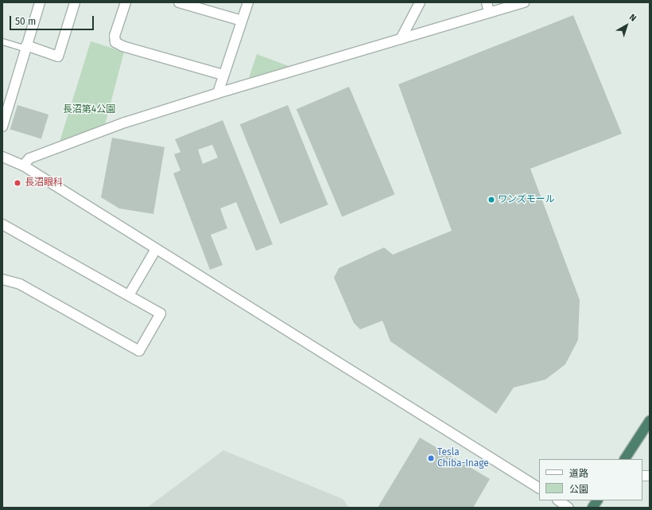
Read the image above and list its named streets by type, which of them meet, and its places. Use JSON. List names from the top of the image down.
{
  "parks": ["長沼第4公園"],
  "places": ["長沼眼科", "ワンズモール", "Tesla Chiba-Inage"],
  "legend": ["道路", "公園"],
  "scale_bar": "50 m",
  "north": "top right"
}
